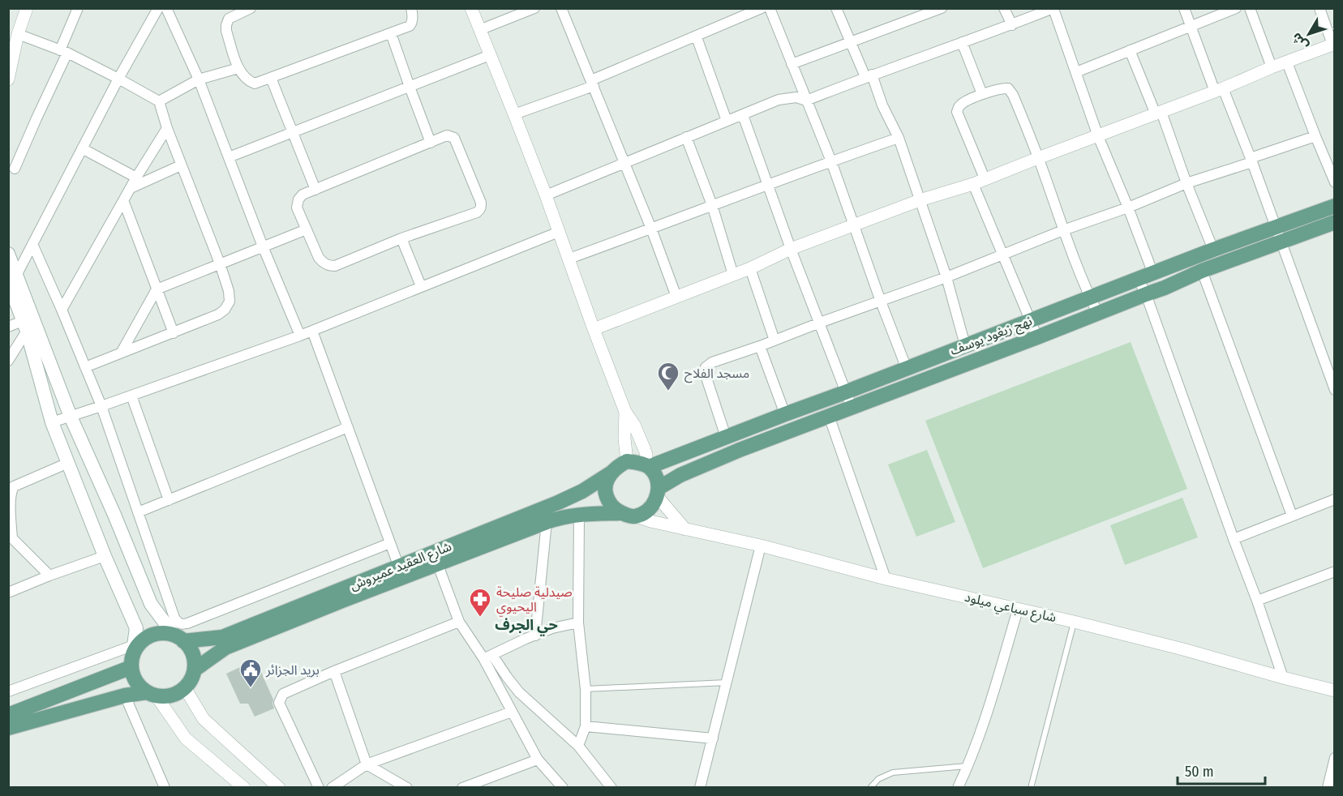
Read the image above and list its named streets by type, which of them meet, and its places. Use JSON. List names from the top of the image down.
{
  "streets": {
    "main road": ["نهج زيغود يوسف", "شارع العقيد عميروش"],
    "street": ["شارع سباعي ميلود"]
  },
  "crossings": [
    ["نهج زيغود يوسف", "شارع العقيد عميروش"],
    ["نهج زيغود يوسف", "شارع سباعي ميلود"],
    ["شارع العقيد عميروش", "شارع سباعي ميلود"]
  ],
  "districts": ["حي الجرف"],
  "places": {
    "mosque": ["مسجد الفلاح"],
    "pharmacy": ["صيدلية صليحة اليحيوي"],
    "public building": ["بريد الجزائر"]
  },
  "scale_bar": "50 m",
  "north": "bottom left"
}
